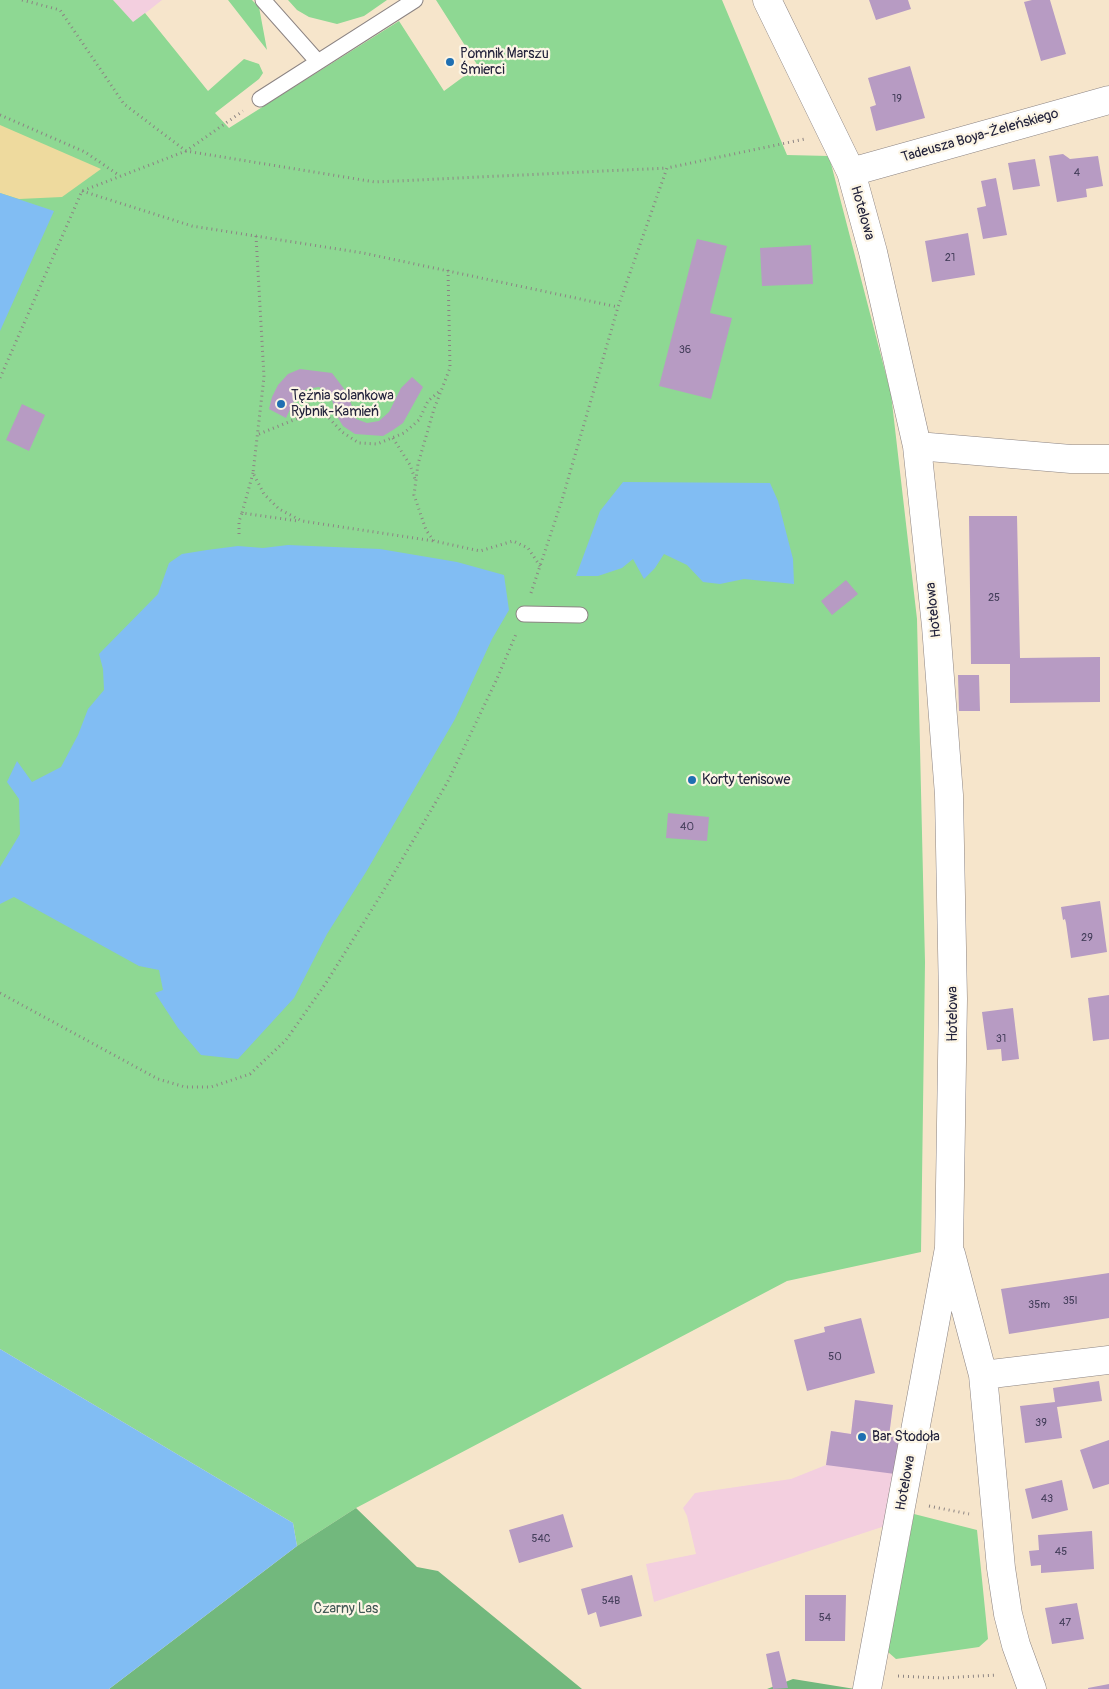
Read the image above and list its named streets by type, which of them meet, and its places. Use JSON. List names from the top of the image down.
{
  "streets": {
    "street": ["Tadeusza Boya-Żeleńskiego", "Hotelowa"]
  },
  "crossings": [
    ["Tadeusza Boya-Żeleńskiego", "Hotelowa"]
  ],
  "parks": ["Czarny Las"],
  "places": [
    "Pomnik Marszu Śmierci",
    "Tężnia solankowa Rybnik-Kamień",
    "Korty tenisowe",
    "Bar Stodoła"
  ],
  "house_numbers": [
    "19",
    "4",
    "21",
    "36",
    "25",
    "40",
    "29",
    "31",
    "35l",
    "35m",
    "50",
    "39",
    "43",
    "54C",
    "45",
    "54B",
    "54",
    "47"
  ]
}
